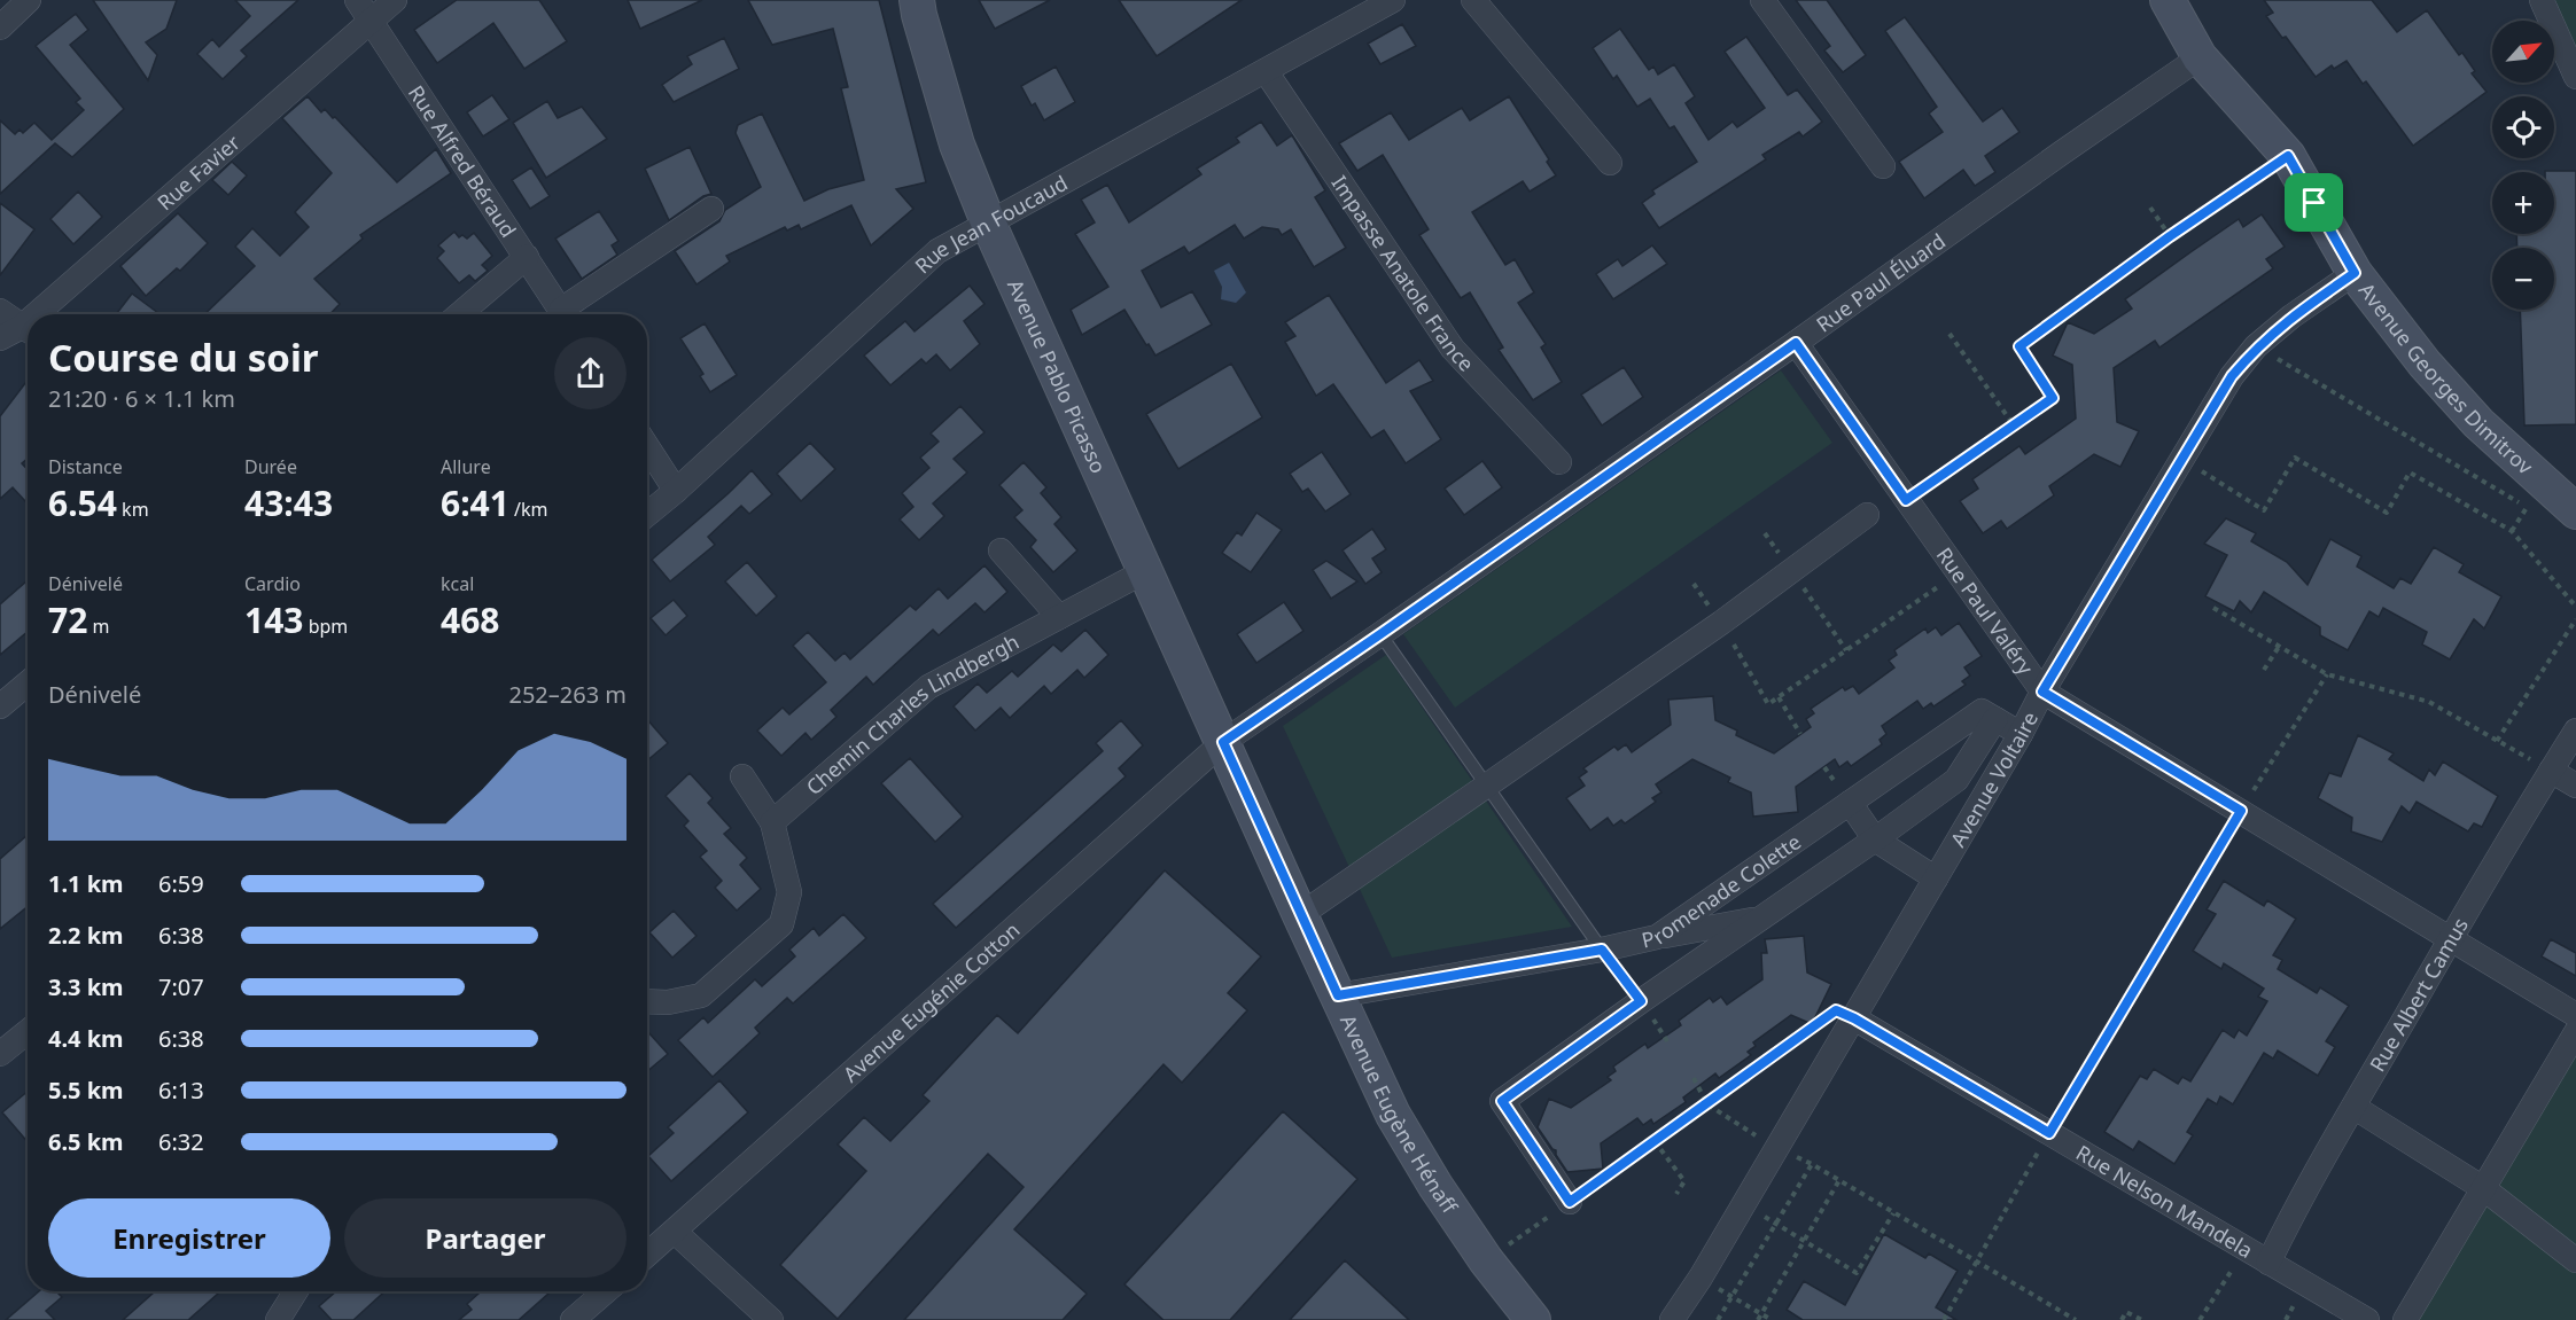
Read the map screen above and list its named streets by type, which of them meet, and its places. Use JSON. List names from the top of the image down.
{
  "streets": {
    "main road": ["Avenue Pablo Picasso", "Avenue Georges Dimitrov", "Avenue Eugène Hénaff"],
    "street": [
      "Rue Alfred Béraud",
      "Rue Favier",
      "Rue Jean Foucaud",
      "Impasse Anatole France",
      "Rue Paul Éluard",
      "Rue Paul Valéry",
      "Chemin Charles Lindbergh",
      "Avenue Voltaire",
      "Promenade Colette",
      "Rue Albert Camus",
      "Avenue Eugénie Cotton",
      "Rue Nelson Mandela"
    ]
  },
  "crossings": [
    ["Rue Alfred Béraud", "Rue Favier"],
    ["Rue Jean Foucaud", "Impasse Anatole France"],
    ["Rue Jean Foucaud", "Avenue Pablo Picasso"],
    ["Rue Paul Éluard", "Avenue Pablo Picasso"],
    ["Rue Paul Éluard", "Avenue Georges Dimitrov"],
    ["Rue Paul Éluard", "Rue Paul Valéry"],
    ["Rue Paul Éluard", "Avenue Eugénie Cotton"],
    ["Rue Paul Éluard", "Avenue Eugène Hénaff"],
    ["Avenue Pablo Picasso", "Chemin Charles Lindbergh"],
    ["Avenue Pablo Picasso", "Avenue Eugénie Cotton"],
    ["Avenue Pablo Picasso", "Avenue Eugène Hénaff"],
    ["Avenue Georges Dimitrov", "Avenue Voltaire"],
    ["Rue Paul Valéry", "Avenue Voltaire"],
    ["Rue Paul Valéry", "Rue Albert Camus"],
    ["Avenue Voltaire", "Rue Nelson Mandela"],
    ["Promenade Colette", "Avenue Eugène Hénaff"],
    ["Rue Albert Camus", "Rue Nelson Mandela"],
    ["Avenue Eugénie Cotton", "Avenue Eugène Hénaff"]
  ],
  "north": "top right",
  "page": {
    "map_buttons": ["+", "−"],
    "heading": ["Course du soir", "21:20 · 6 × 1.1 km"],
    "stats": [
      ["Distance", "6.54 km"],
      ["Durée", "43:43"],
      ["Allure", "6:41 /km"],
      ["Dénivelé", "72 m"],
      ["Cardio", "143 bpm"],
      ["kcal", "468"]
    ],
    "chart": ["Dénivelé", "252–263 m"],
    "list": [
      {
        "name": "1.1 km",
        "note": "6:59"
      },
      {
        "name": "2.2 km",
        "note": "6:38"
      },
      {
        "name": "3.3 km",
        "note": "7:07"
      },
      {
        "name": "4.4 km",
        "note": "6:38"
      },
      {
        "name": "5.5 km",
        "note": "6:13"
      },
      {
        "name": "6.5 km",
        "note": "6:32"
      }
    ],
    "buttons": ["Enregistrer", "Partager"]
  }
}
